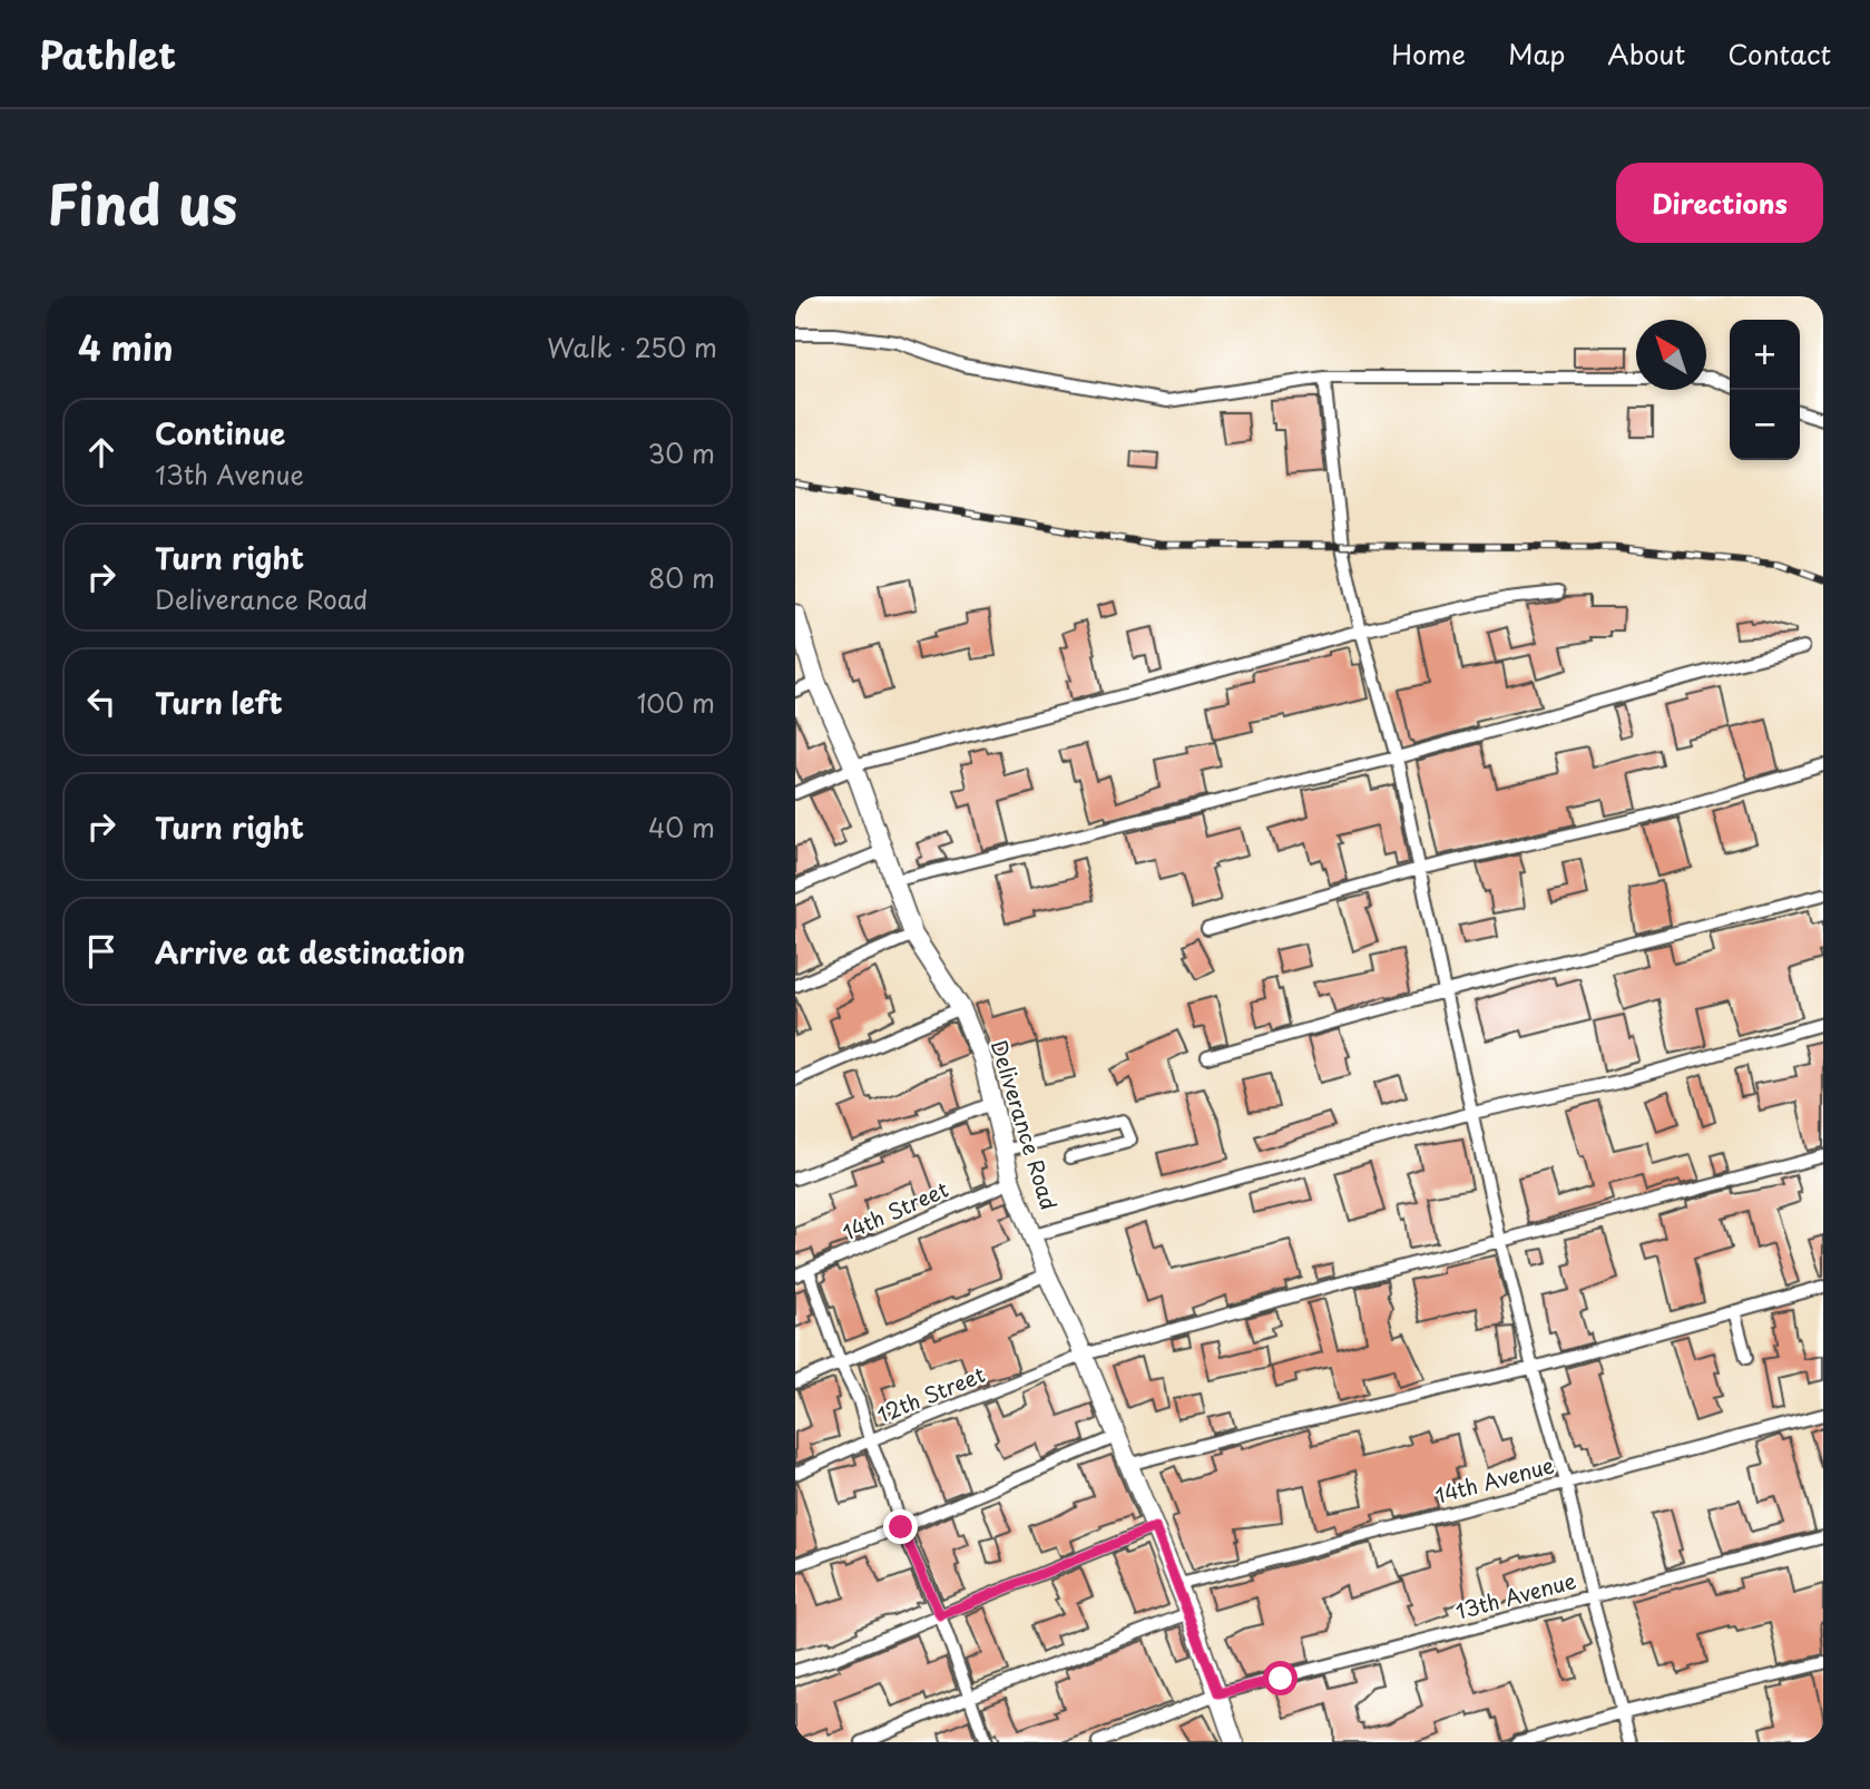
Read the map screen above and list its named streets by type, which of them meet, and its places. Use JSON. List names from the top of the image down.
{
  "streets": {
    "street": [
      "Deliverance Road",
      "14th Street",
      "12th Street",
      "14th Avenue",
      "13th Avenue"
    ]
  },
  "crossings": [
    ["Deliverance Road", "14th Street"],
    ["Deliverance Road", "12th Street"],
    ["Deliverance Road", "14th Avenue"],
    ["Deliverance Road", "13th Avenue"]
  ],
  "north": "top left",
  "page": {
    "header": "Pathlet",
    "nav": [
      "Home",
      "Map",
      "About",
      "Contact"
    ],
    "title": "Find us",
    "buttons": "Directions",
    "heading": ["4 min", "Walk · 250 m"],
    "map_buttons": ["+", "−"],
    "list": [
      ["Continue", "13th Avenue", "30 m"],
      ["Turn right", "Deliverance Road", "80 m"],
      ["Turn left", "100 m"],
      ["Turn right", "40 m"],
      "Arrive at destination"
    ]
  }
}
